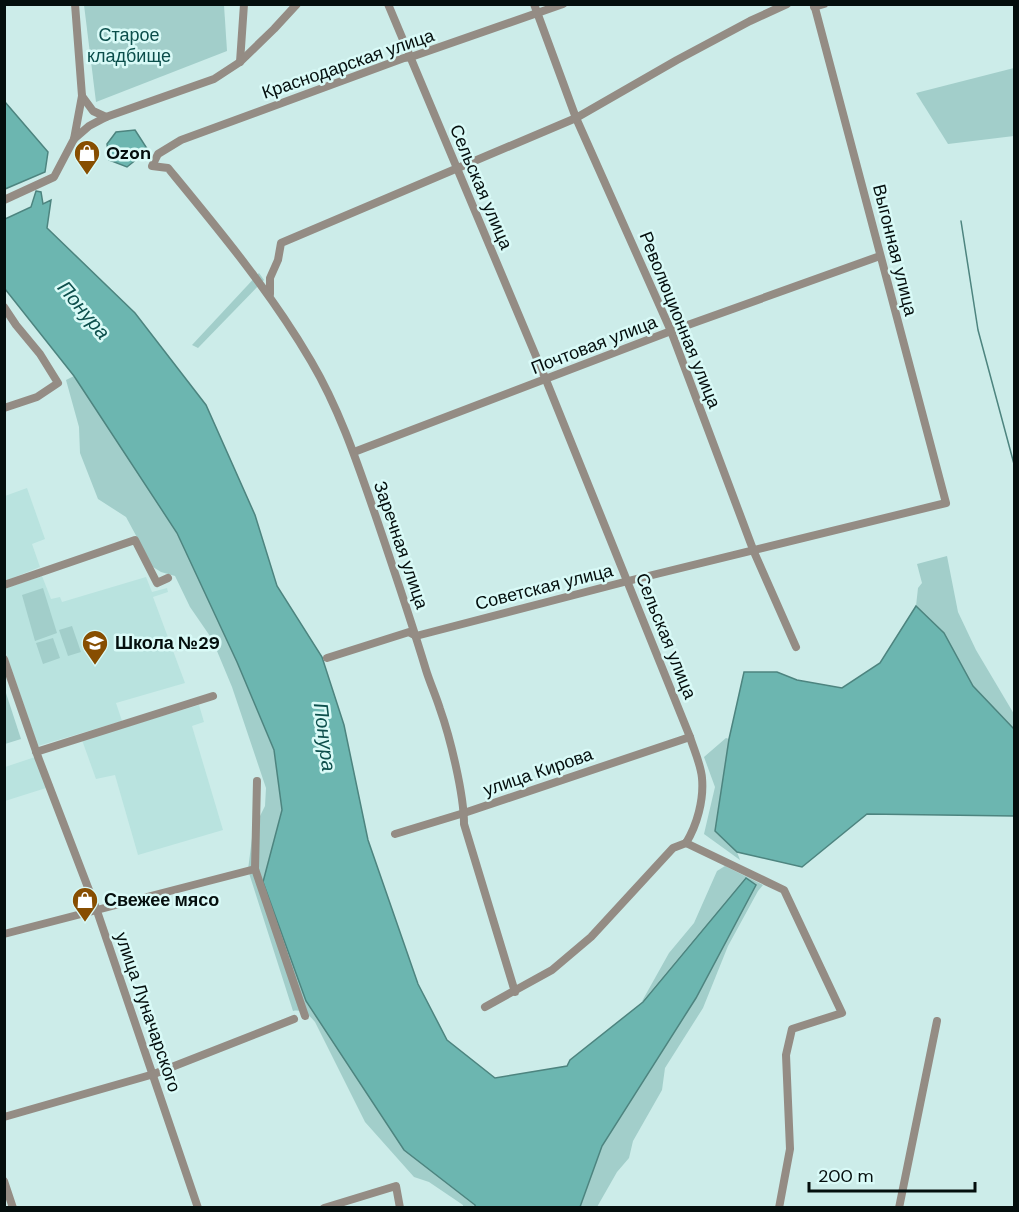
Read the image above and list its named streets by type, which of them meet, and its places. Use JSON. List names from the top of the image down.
{
  "streets": {
    "street": [
      "Краснодарская улица",
      "Сельская улица",
      "Выгонная улица",
      "Революционная улица",
      "Почтовая улица",
      "Заречная улица",
      "Советская улица",
      "улица Кирова",
      "улица Луначарского"
    ]
  },
  "crossings": [
    ["Краснодарская улица", "Сельская улица"],
    ["Краснодарская улица", "Революционная улица"],
    ["Краснодарская улица", "Заречная улица"],
    ["Сельская улица", "Почтовая улица"],
    ["Сельская улица", "Советская улица"],
    ["Сельская улица", "улица Кирова"],
    ["Выгонная улица", "Почтовая улица"],
    ["Выгонная улица", "Советская улица"],
    ["Революционная улица", "Почтовая улица"],
    ["Революционная улица", "Советская улица"],
    ["Почтовая улица", "Заречная улица"],
    ["Заречная улица", "Советская улица"],
    ["Заречная улица", "улица Кирова"]
  ],
  "water": ["Понура"],
  "parks": ["Старое кладбище"],
  "places": {
    "shop": ["Ozon", "Свежее мясо"],
    "school or university": ["Школа №29"]
  },
  "scale_bar": "200 m"
}
